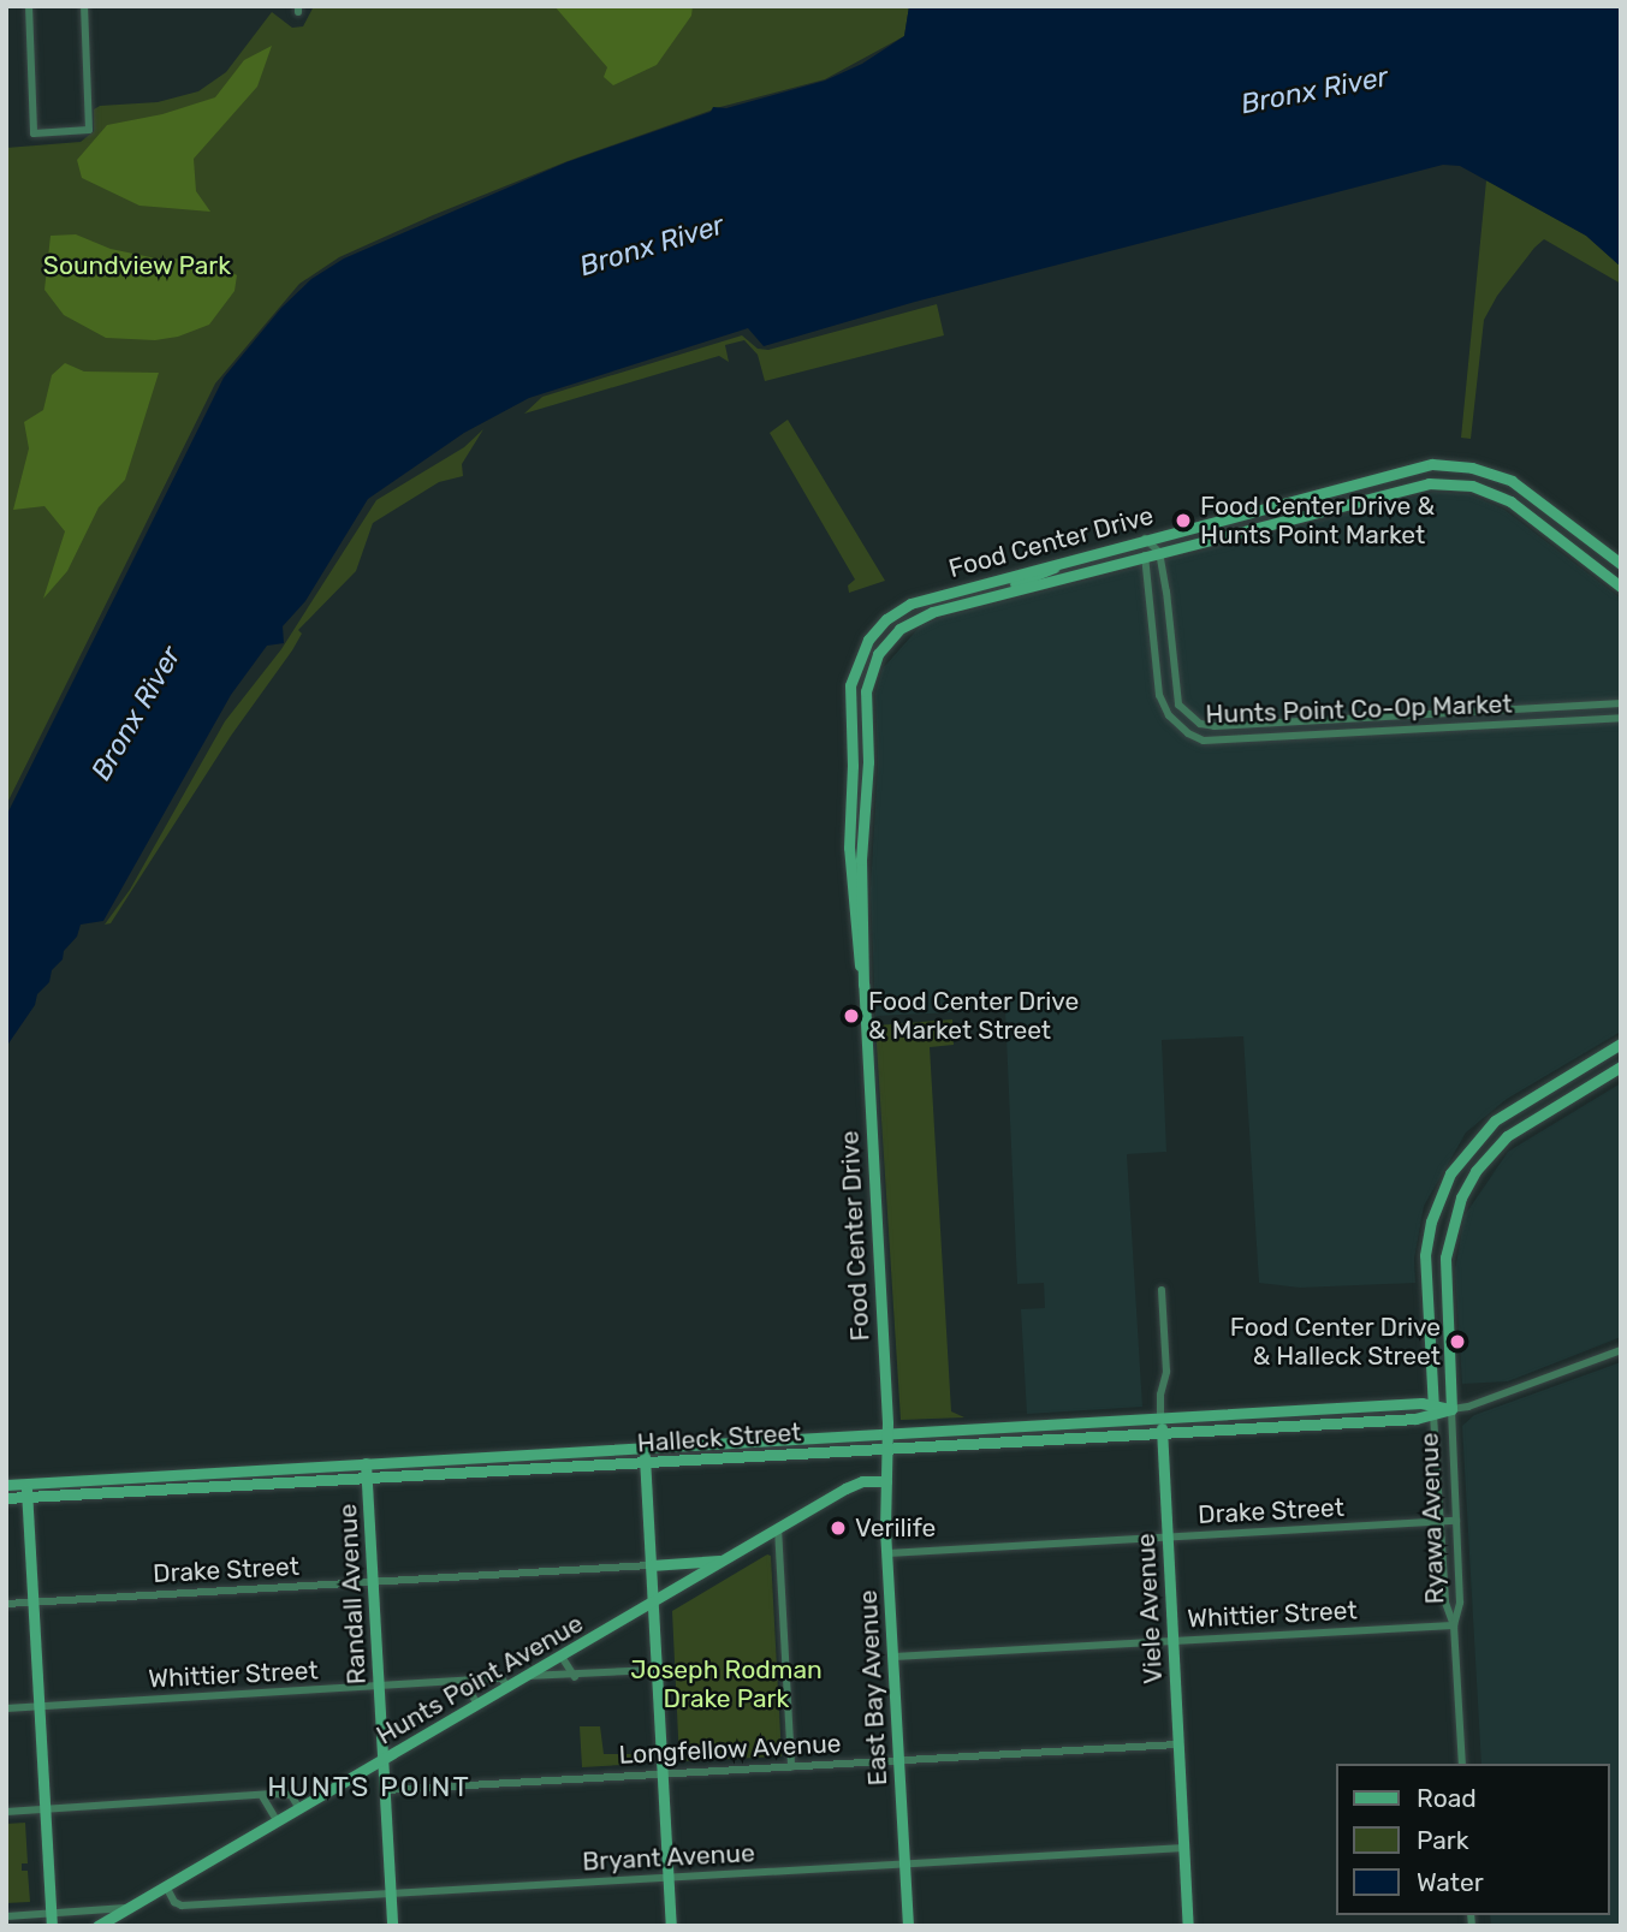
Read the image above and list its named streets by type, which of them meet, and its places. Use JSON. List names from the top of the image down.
{
  "streets": {
    "main road": [
      "Food Center Drive",
      "Halleck Street",
      "Randall Avenue",
      "Viele Avenue",
      "Hunts Point Avenue",
      "East Bay Avenue"
    ],
    "street": [
      "Hunts Point Co-Op Market",
      "Drake Street",
      "Ryawa Avenue",
      "Whittier Street",
      "Longfellow Avenue",
      "Bryant Avenue"
    ]
  },
  "crossings": [
    ["Food Center Drive", "Hunts Point Co-Op Market"],
    ["Food Center Drive", "Halleck Street"],
    ["Food Center Drive", "East Bay Avenue"],
    ["Halleck Street", "Ryawa Avenue"],
    ["Halleck Street", "Randall Avenue"],
    ["Halleck Street", "Viele Avenue"],
    ["Halleck Street", "East Bay Avenue"],
    ["Drake Street", "Ryawa Avenue"],
    ["Drake Street", "Randall Avenue"],
    ["Drake Street", "Viele Avenue"],
    ["Drake Street", "East Bay Avenue"],
    ["Ryawa Avenue", "Whittier Street"],
    ["Randall Avenue", "Whittier Street"],
    ["Randall Avenue", "Hunts Point Avenue"],
    ["Randall Avenue", "Longfellow Avenue"],
    ["Randall Avenue", "Bryant Avenue"],
    ["Viele Avenue", "Whittier Street"],
    ["Viele Avenue", "Longfellow Avenue"],
    ["Viele Avenue", "Bryant Avenue"],
    ["Whittier Street", "Hunts Point Avenue"],
    ["Whittier Street", "East Bay Avenue"],
    ["Hunts Point Avenue", "East Bay Avenue"],
    ["Hunts Point Avenue", "Bryant Avenue"],
    ["East Bay Avenue", "Longfellow Avenue"],
    ["East Bay Avenue", "Bryant Avenue"]
  ],
  "districts": ["HUNTS POINT"],
  "water": ["Bronx River"],
  "parks": ["Soundview Park", "Joseph Rodman Drake Park"],
  "places": [
    "Food Center Drive & Hunts Point Market",
    "Food Center Drive & Market Street",
    "Food Center Drive & Halleck Street",
    "Verilife"
  ],
  "legend": ["Road", "Park", "Water"]
}
